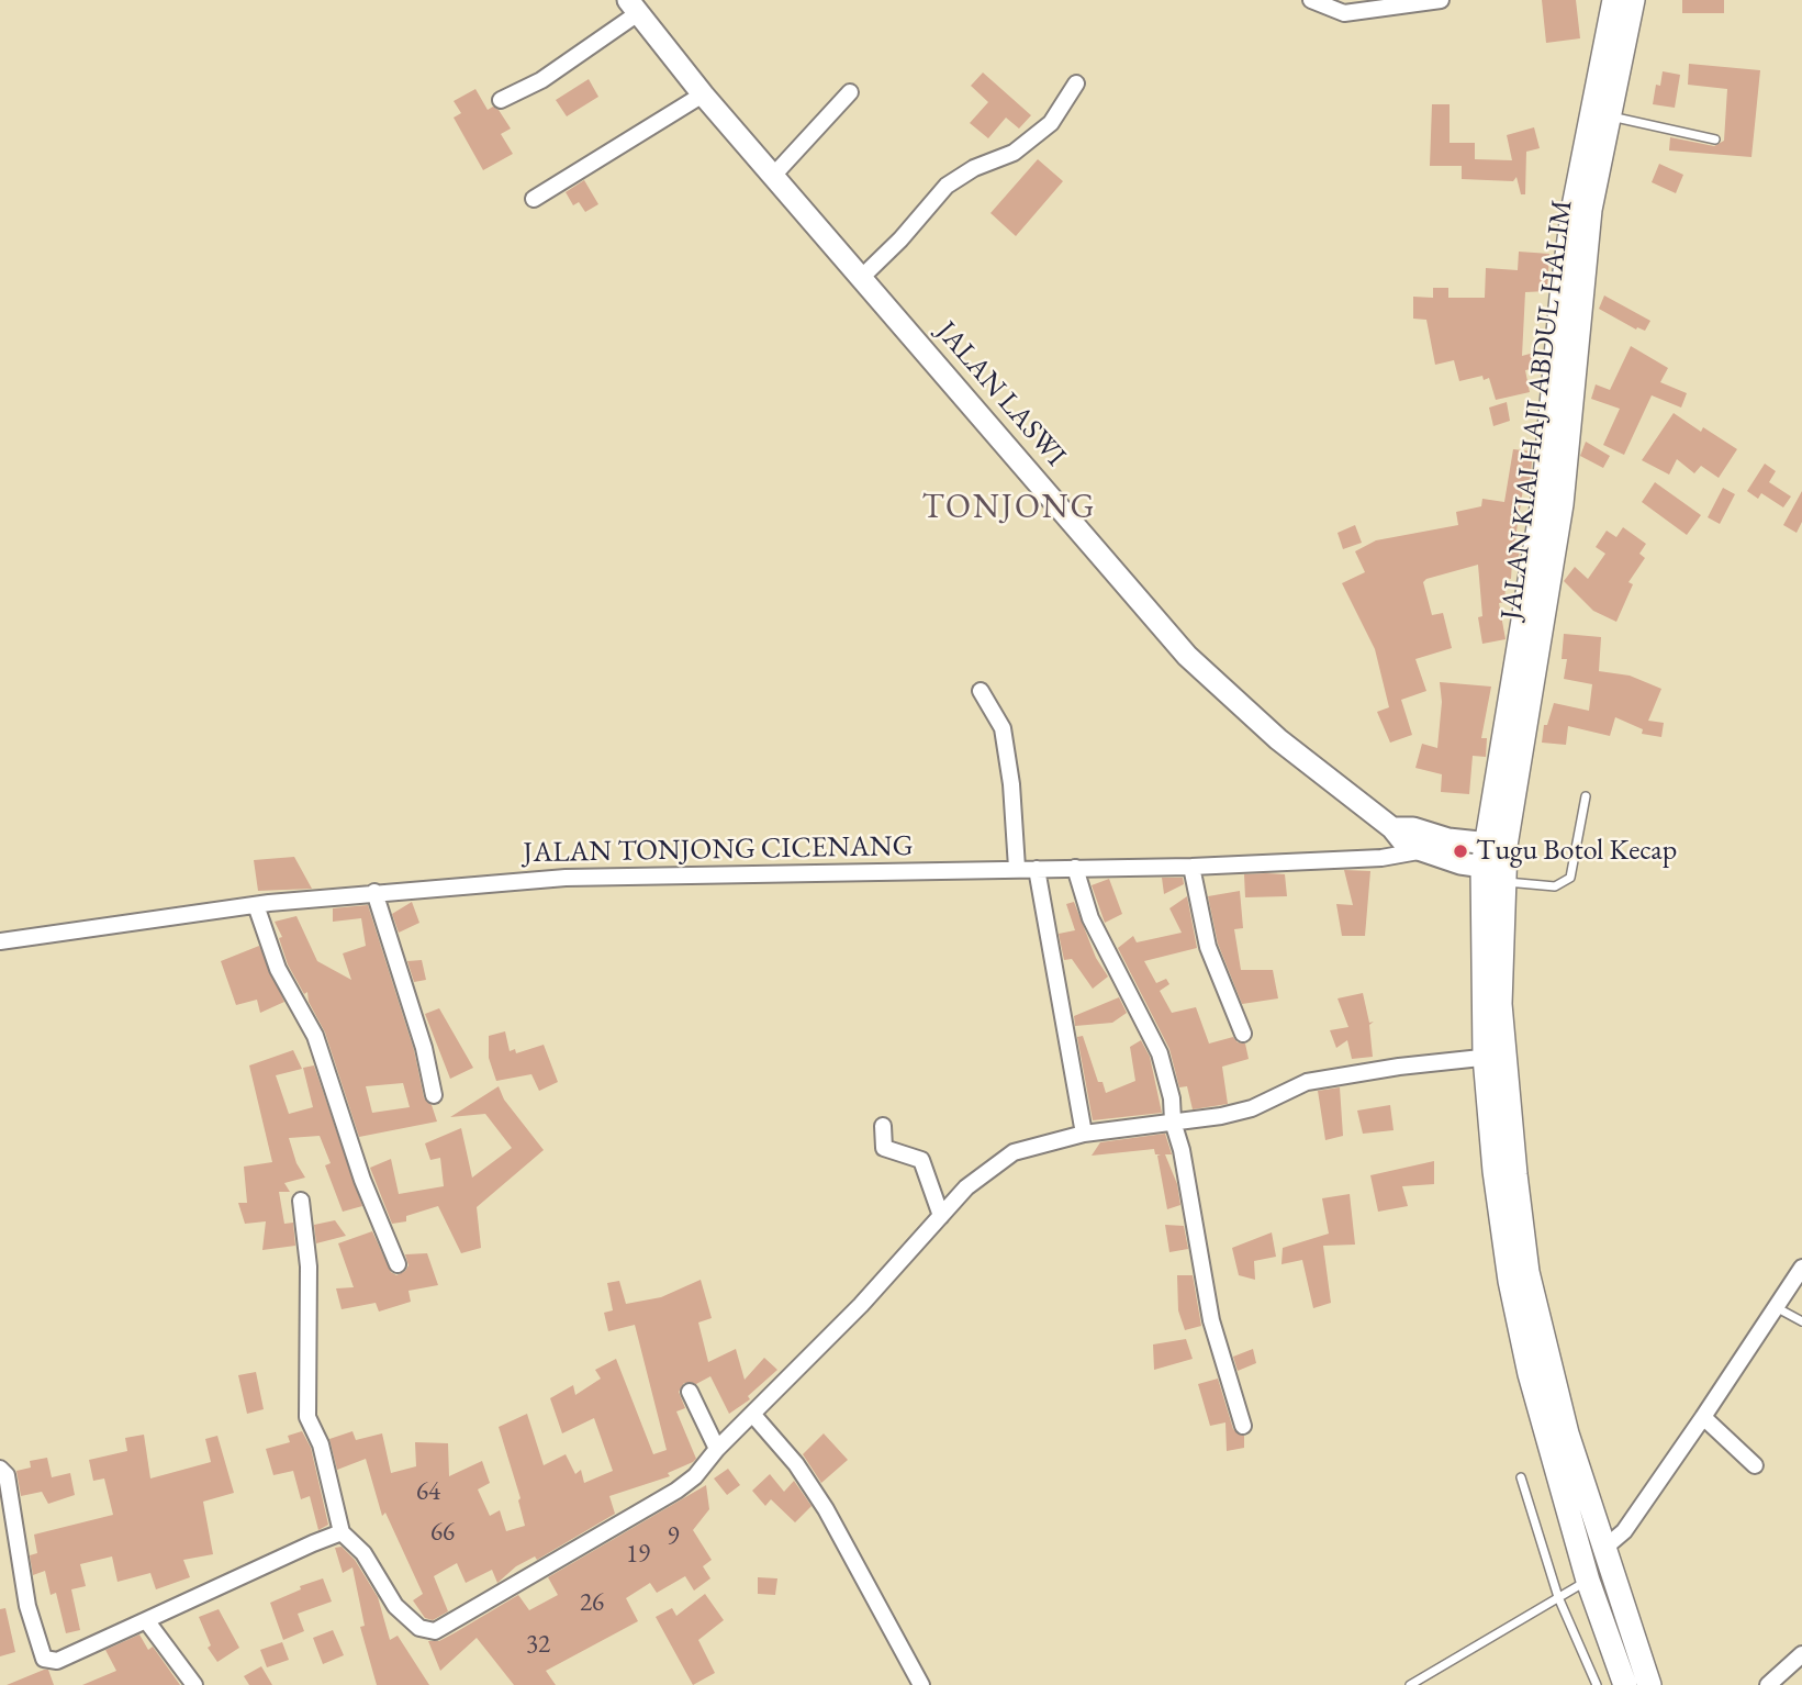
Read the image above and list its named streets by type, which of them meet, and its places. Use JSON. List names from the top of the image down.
{
  "streets": {
    "main road": ["JALAN LASWI", "JALAN KIAI HAJI ABDUL HALIM"],
    "street": ["JALAN TONJONG CICENANG"]
  },
  "crossings": [
    ["JALAN LASWI", "JALAN KIAI HAJI ABDUL HALIM"],
    ["JALAN LASWI", "JALAN TONJONG CICENANG"]
  ],
  "districts": ["TONJONG"],
  "places": ["Tugu Botol Kecap"],
  "house_numbers": [
    "64",
    "66",
    "9",
    "19",
    "26",
    "32"
  ]
}
